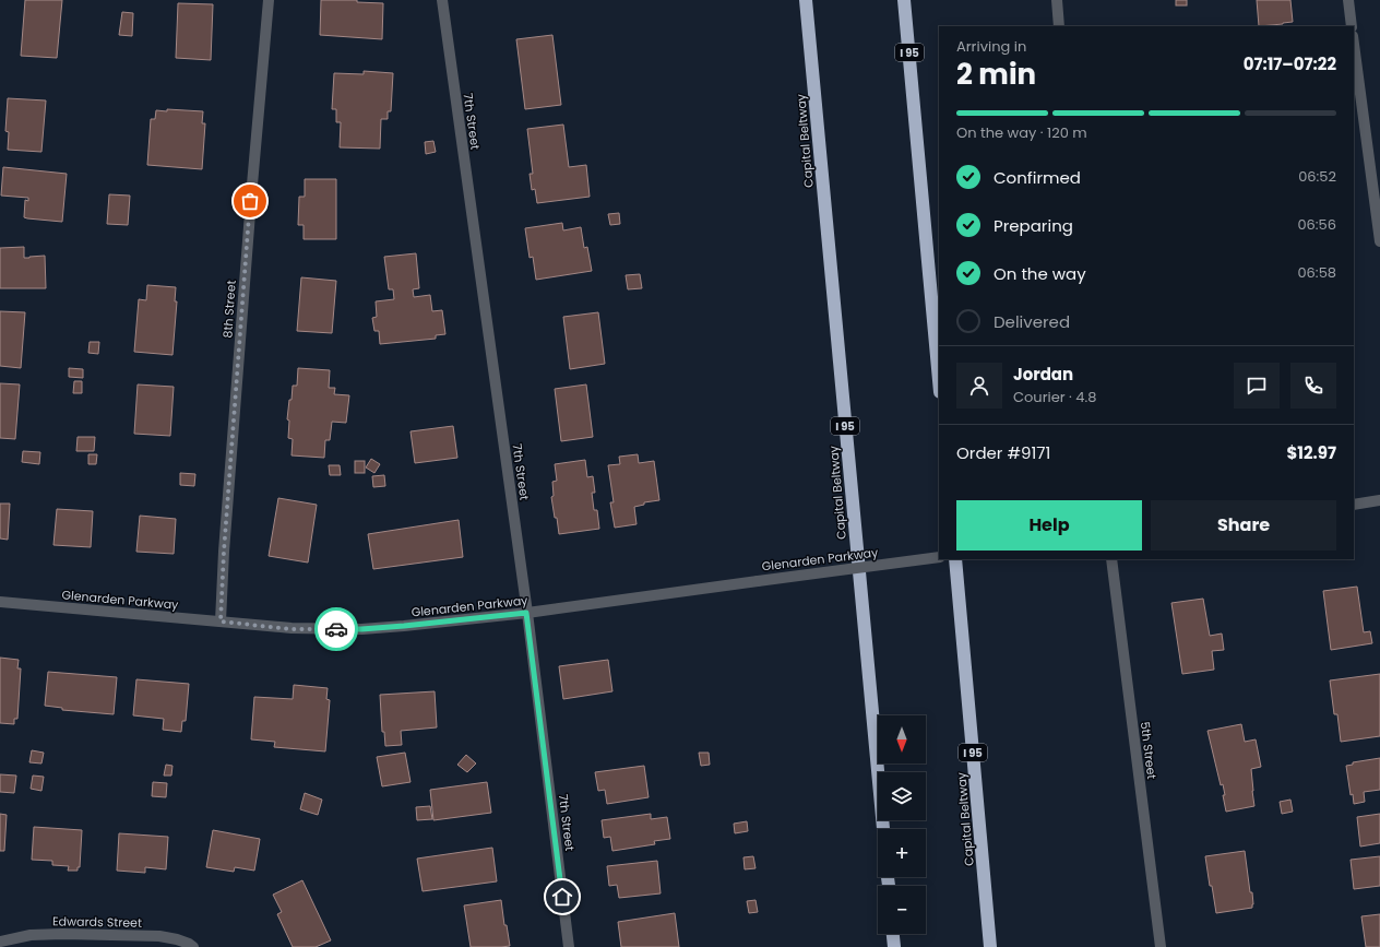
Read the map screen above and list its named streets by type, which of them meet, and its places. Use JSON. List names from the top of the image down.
{
  "streets": {
    "highway": ["I 95", "Capital Beltway"],
    "street": [
      "7th Street",
      "8th Street",
      "Glenarden Parkway",
      "5th Street",
      "Edwards Street"
    ]
  },
  "crossings": [
    ["7th Street", "Glenarden Parkway"],
    ["8th Street", "Glenarden Parkway"]
  ],
  "north": "bottom",
  "page": {
    "heading": ["2 min", "Arriving in", "07:17–07:22"],
    "panel": [
      "Jordan",
      "Courier · 4.8",
      "Order #9171",
      "$12.97"
    ],
    "bar": "On the way · 120 m",
    "list": [
      ["Confirmed", "06:52"],
      ["Preparing", "06:56"],
      ["On the way", "06:58"],
      "Delivered"
    ],
    "buttons": ["Help", "Share"],
    "map_buttons": ["+", "−"]
  }
}
